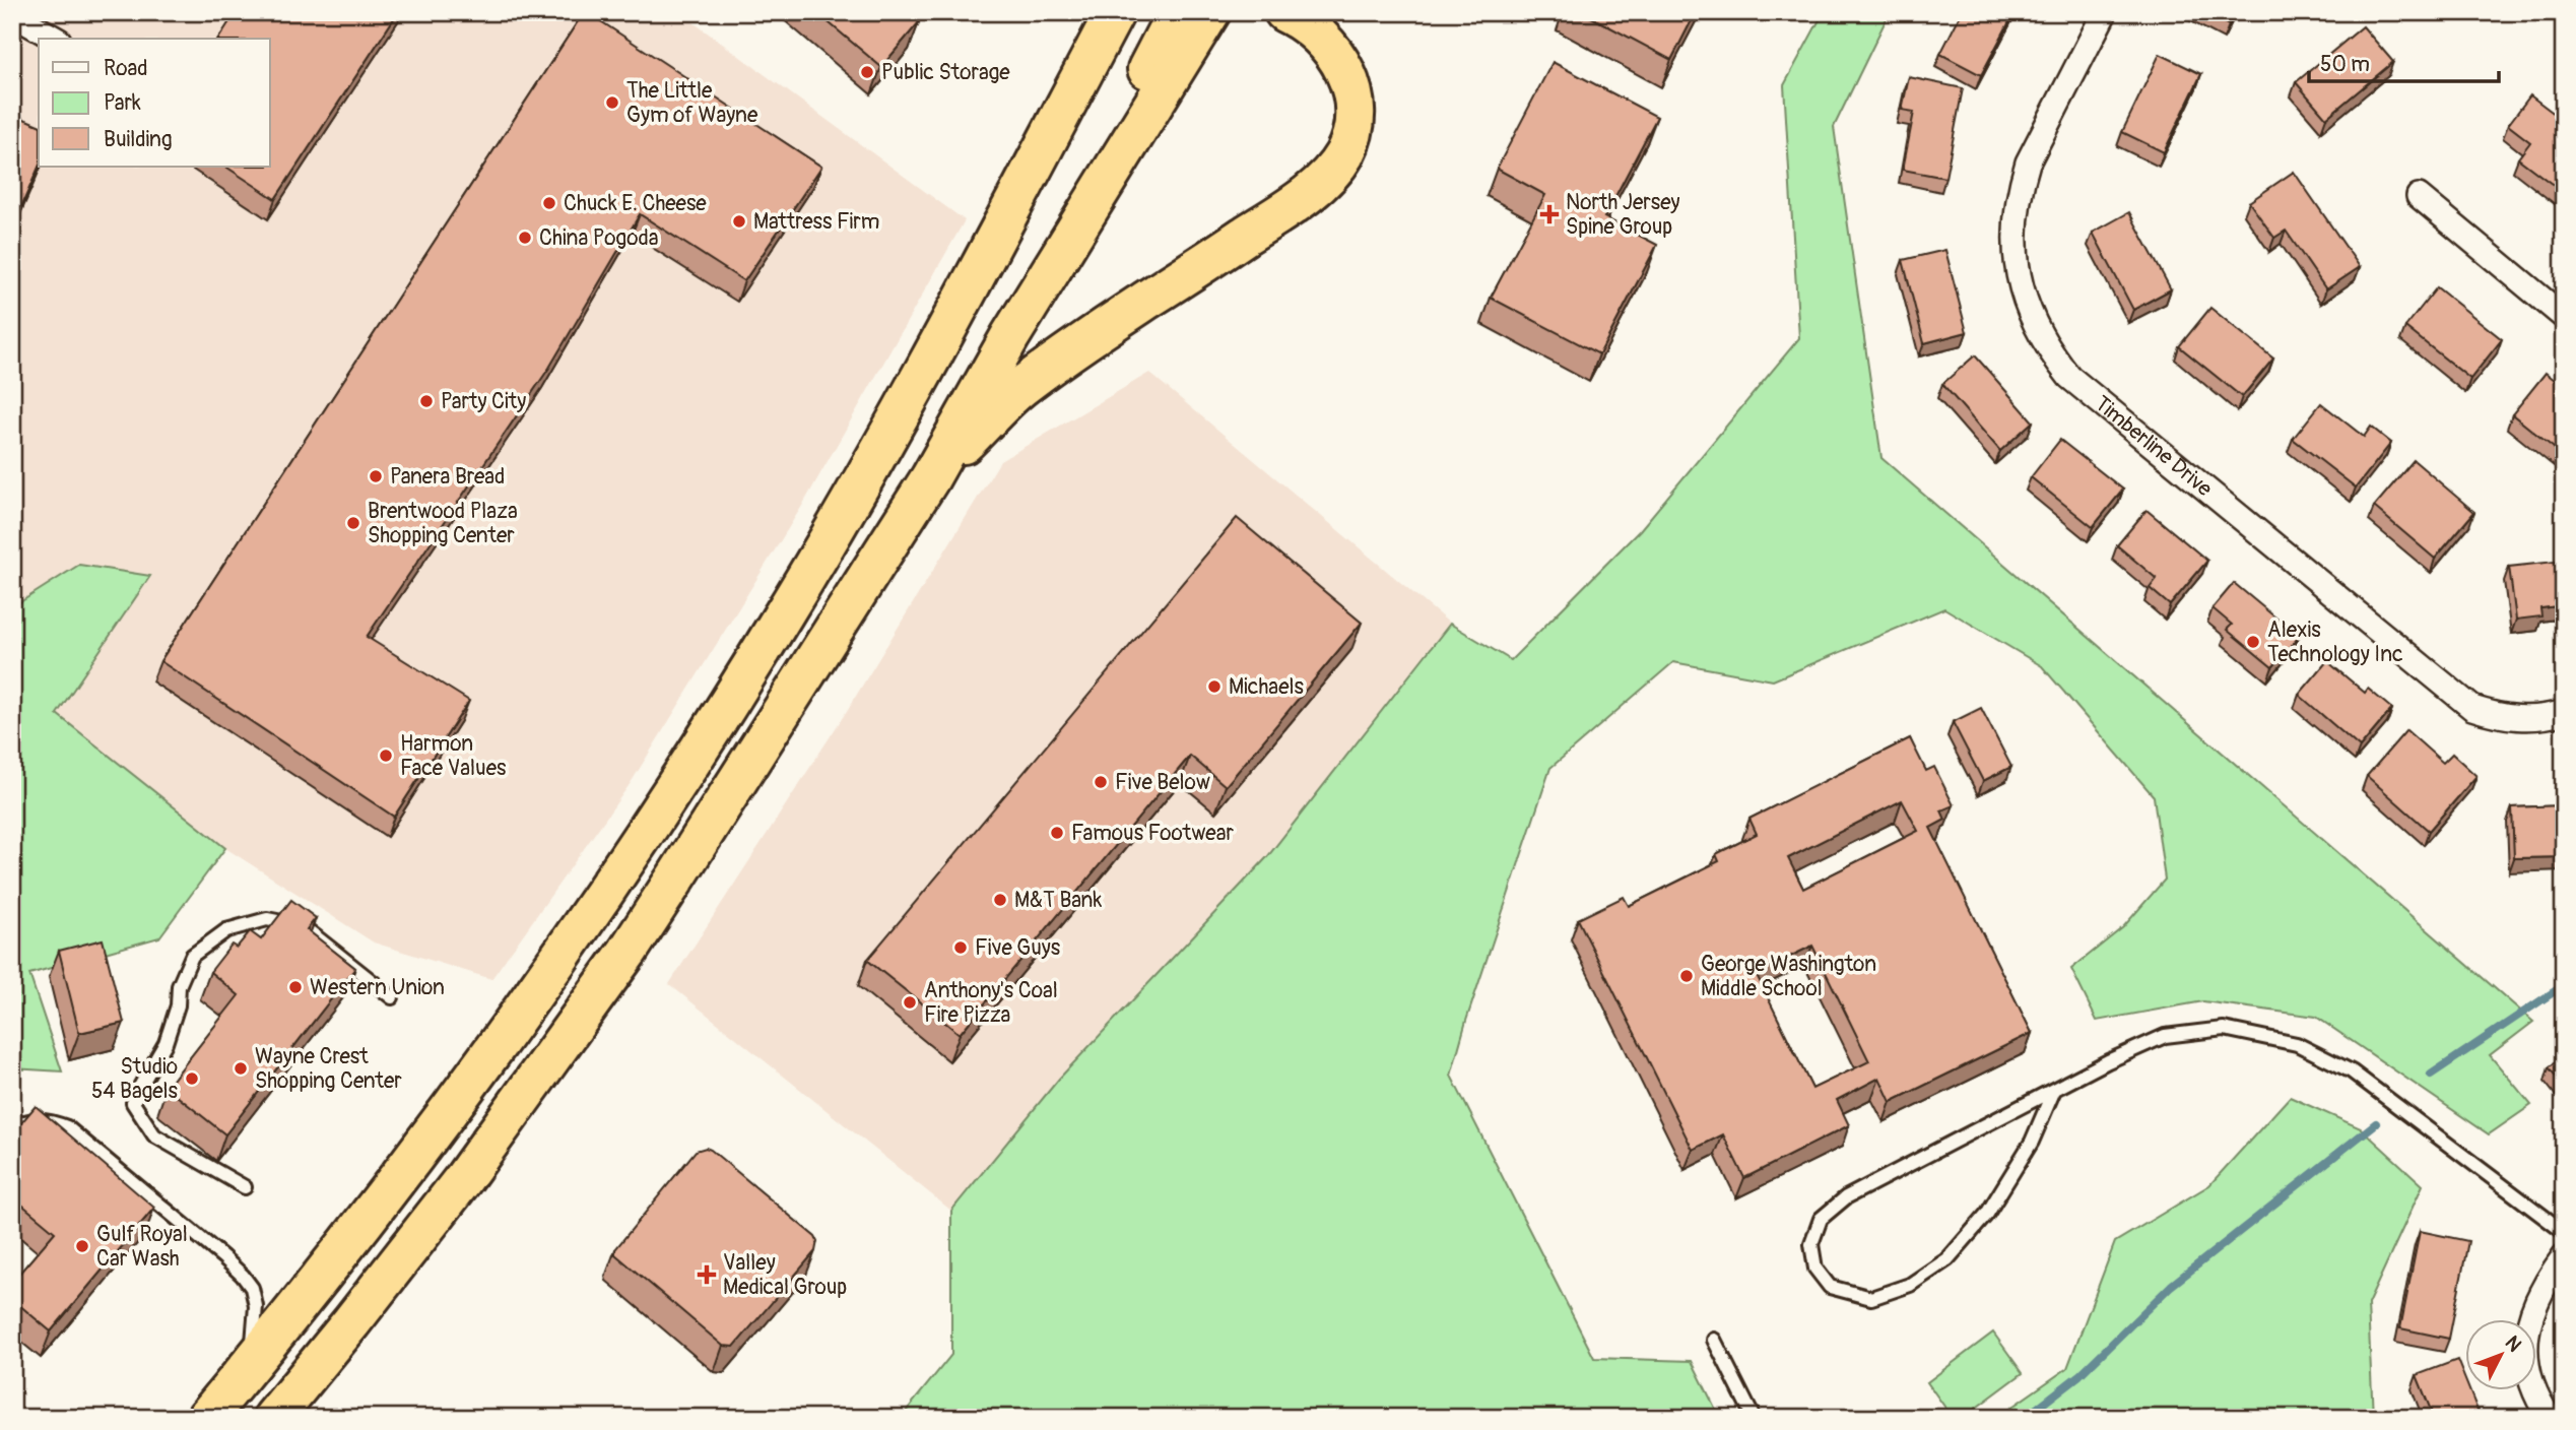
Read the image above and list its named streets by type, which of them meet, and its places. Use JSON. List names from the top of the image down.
{
  "streets": {
    "street": ["Timberline Drive"]
  },
  "places": {
    "other": [
      "Public Storage",
      "The Little Gym of Wayne",
      "Chuck E. Cheese",
      "Mattress Firm",
      "China Pogoda",
      "Party City",
      "Panera Bread",
      "Brentwood Plaza Shopping Center",
      "Alexis Technology Inc",
      "Michaels",
      "Harmon Face Values",
      "Five Below",
      "Famous Footwear",
      "M&T Bank",
      "Five Guys",
      "George Washington Middle School",
      "Western Union",
      "Anthony's Coal Fire Pizza",
      "Wayne Crest Shopping Center",
      "Studio 54 Bagels",
      "Gulf Royal Car Wash"
    ],
    "health": ["North Jersey Spine Group", "Valley Medical Group"]
  },
  "legend": ["Road", "Park", "Building"],
  "scale_bar": "50 m",
  "north": "top right"
}
